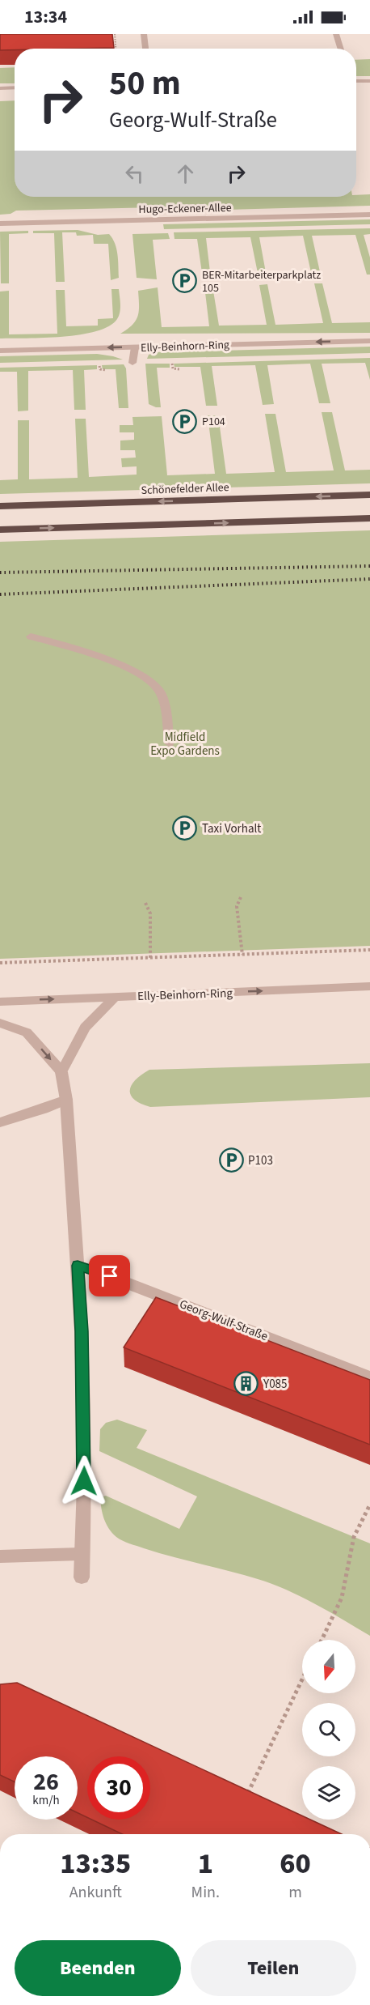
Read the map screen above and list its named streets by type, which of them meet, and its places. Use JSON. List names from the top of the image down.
{
  "streets": {
    "highway": ["Schönefelder Allee"],
    "street": ["Hugo-Eckener-Allee", "Elly-Beinhorn-Ring", "Georg-Wulf-Straße"]
  },
  "parks": ["Midfield Expo Gardens"],
  "places": {
    "parking": [
      "BER-Mitarbeiterparkplatz 105",
      "P104",
      "Taxi Vorhalt",
      "P103"
    ],
    "building": ["Y085"]
  },
  "north": "bottom",
  "page": {
    "status": "13:34",
    "turn": ["50 m", "Georg-Wulf-Straße"],
    "speed": "26 km/h",
    "limit": "30",
    "eta": [
      "13:35",
      "Ankunft",
      "1",
      "Min.",
      "60",
      "m"
    ],
    "buttons": ["Beenden", "Teilen"]
  }
}
